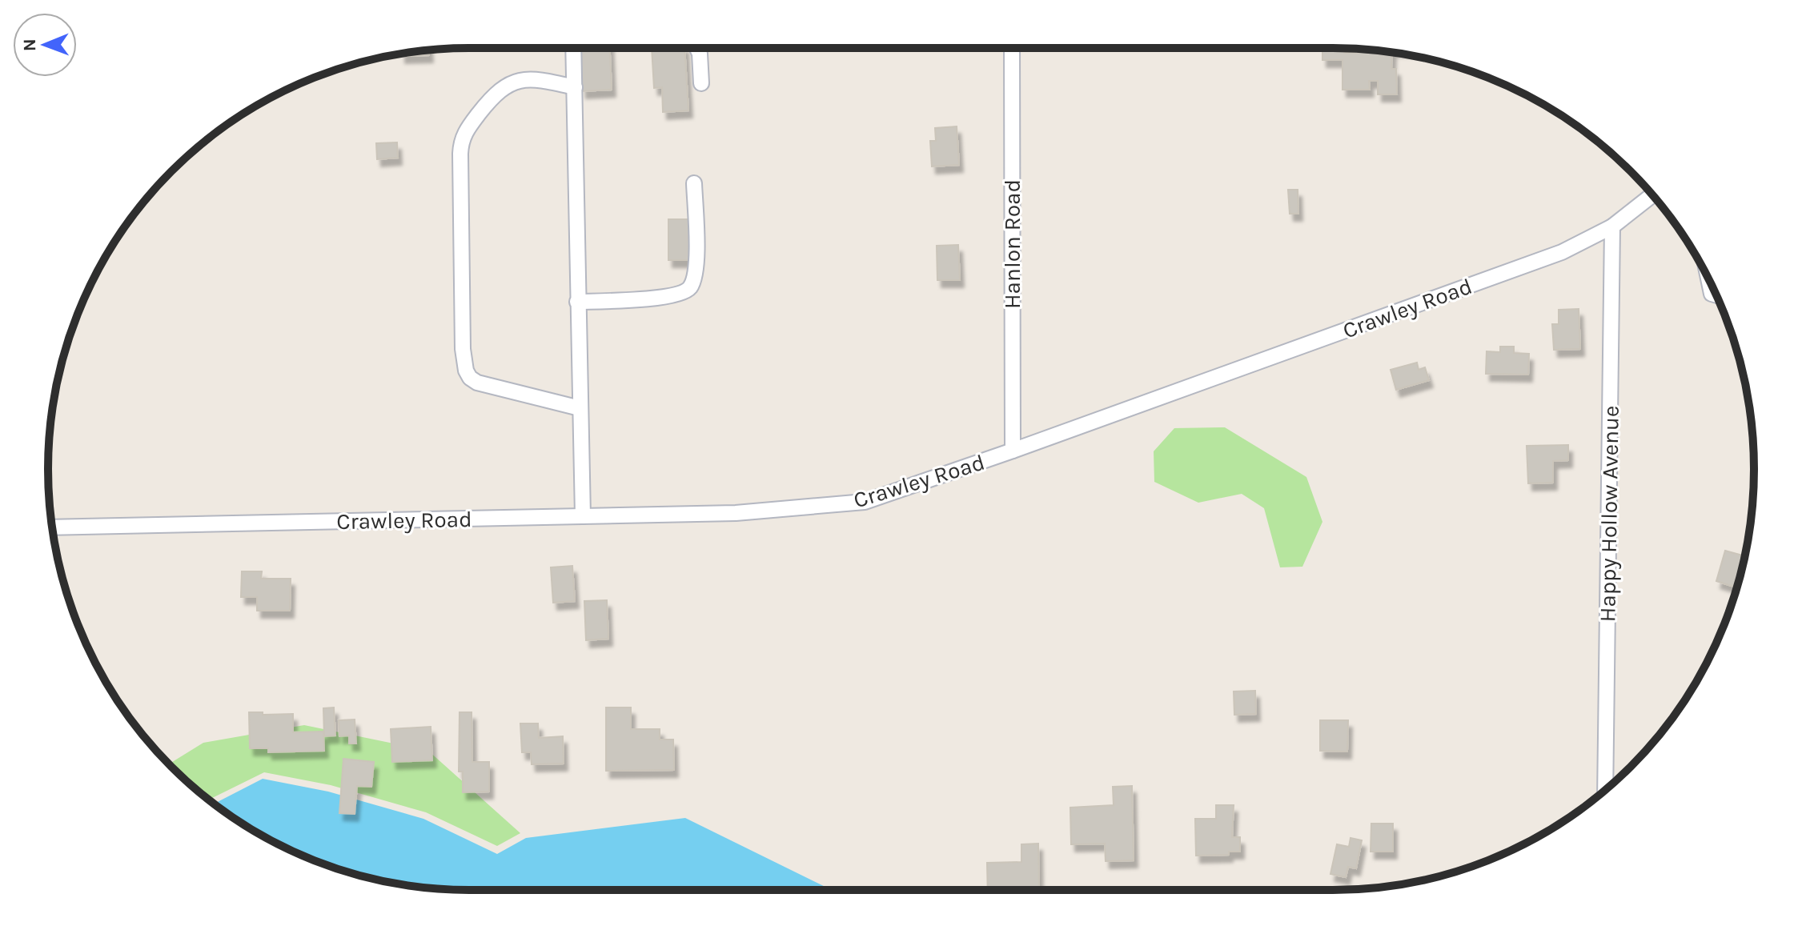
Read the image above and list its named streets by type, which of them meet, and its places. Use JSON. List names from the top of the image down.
{
  "streets": {
    "street": ["Hanlon Road", "Crawley Road", "Happy Hollow Avenue"]
  },
  "crossings": [
    ["Hanlon Road", "Crawley Road"],
    ["Crawley Road", "Happy Hollow Avenue"]
  ],
  "north": "left"
}
